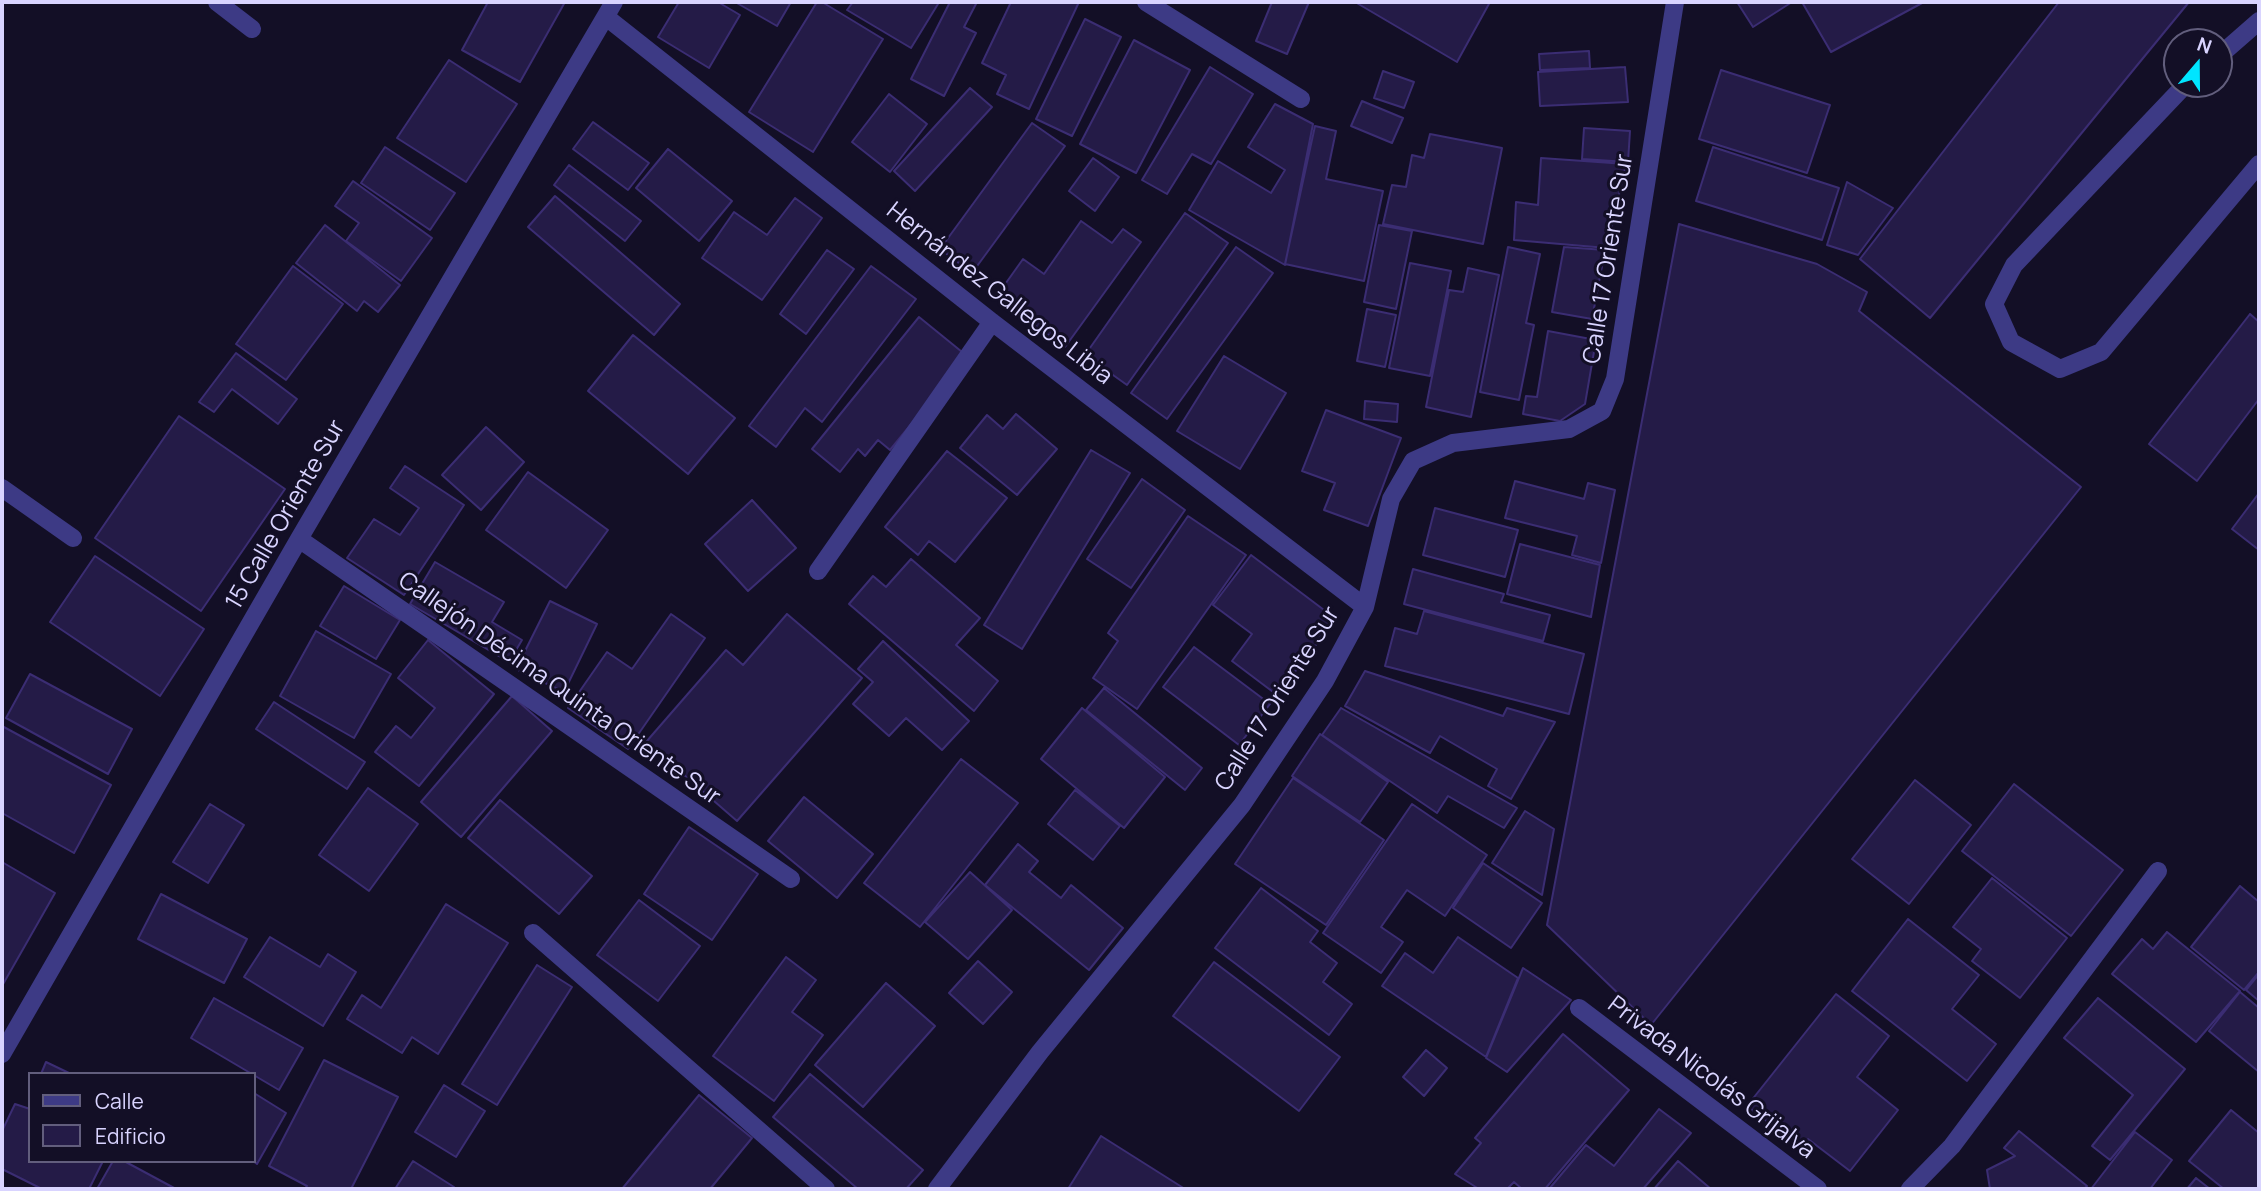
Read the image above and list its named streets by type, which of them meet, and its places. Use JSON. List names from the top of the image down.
{
  "streets": {
    "street": [
      "Calle 17 Oriente Sur",
      "Hernández Gallegos Libia",
      "15 Calle Oriente Sur",
      "Callejón Décima Quinta Oriente Sur",
      "Privada Nicolás Grijalva"
    ]
  },
  "crossings": [
    ["Calle 17 Oriente Sur", "Hernández Gallegos Libia"],
    ["Hernández Gallegos Libia", "15 Calle Oriente Sur"],
    ["15 Calle Oriente Sur", "Callejón Décima Quinta Oriente Sur"]
  ],
  "legend": ["Calle", "Edificio"],
  "north": "top"
}
